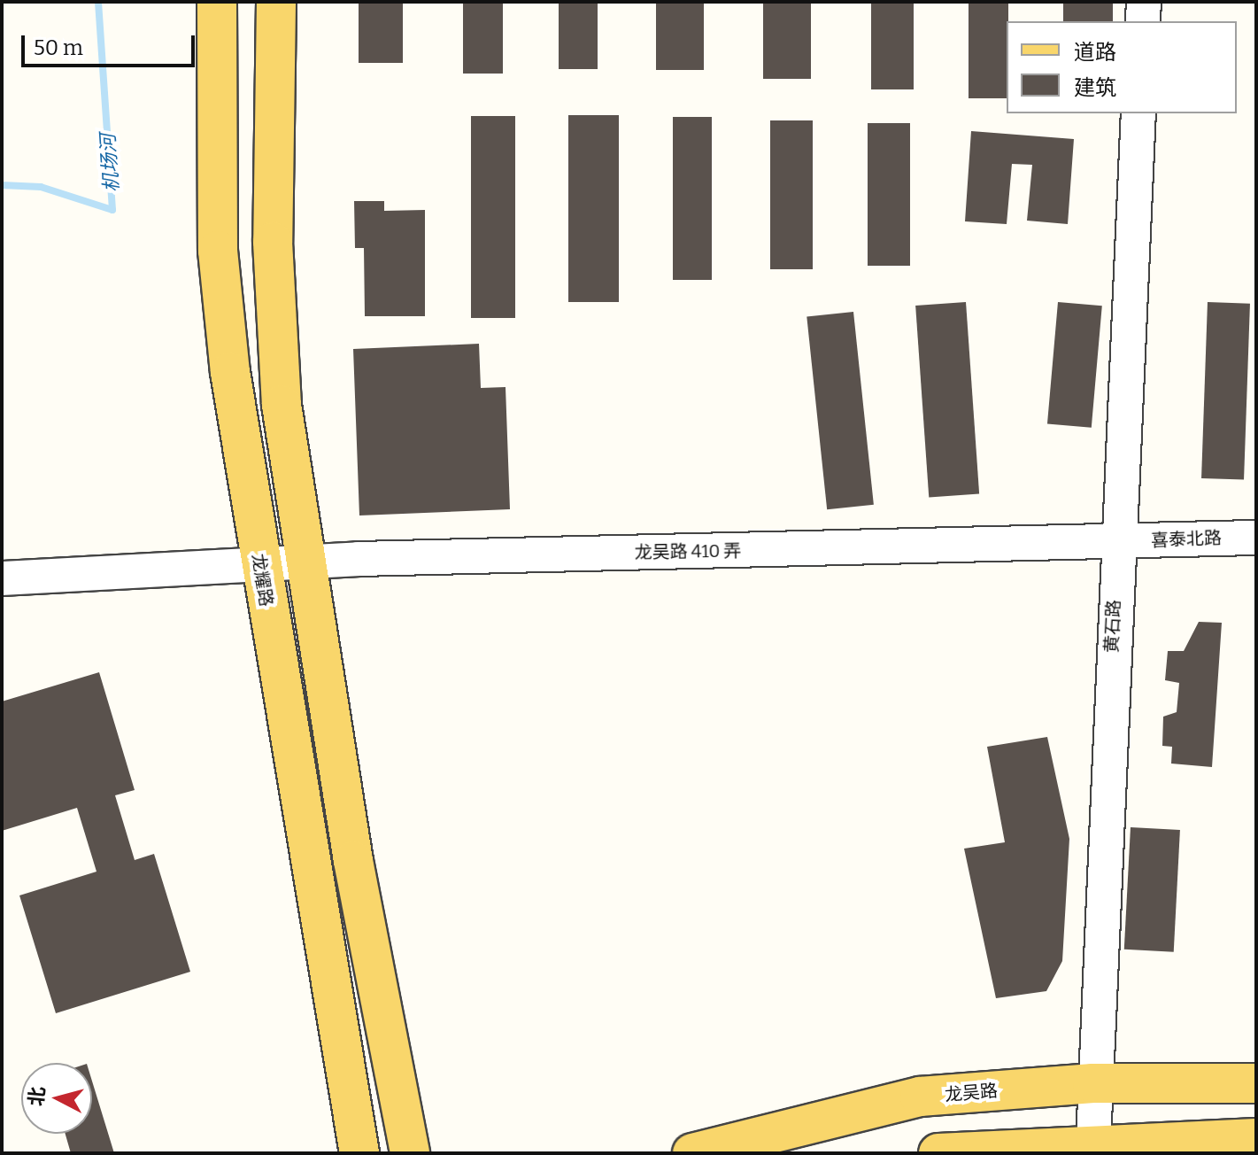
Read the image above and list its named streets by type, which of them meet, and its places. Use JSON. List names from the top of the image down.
{
  "streets": {
    "main road": ["龙耀路", "龙吴路"],
    "street": ["喜泰北路", "龙吴路 410 弄", "黄石路"]
  },
  "crossings": [
    ["喜泰北路", "龙吴路 410 弄"],
    ["喜泰北路", "黄石路"],
    ["龙吴路 410 弄", "龙耀路"],
    ["龙吴路 410 弄", "黄石路"],
    ["黄石路", "龙吴路"]
  ],
  "water": ["机场河"],
  "legend": ["道路", "建筑"],
  "scale_bar": "50 m",
  "north": "left"
}
